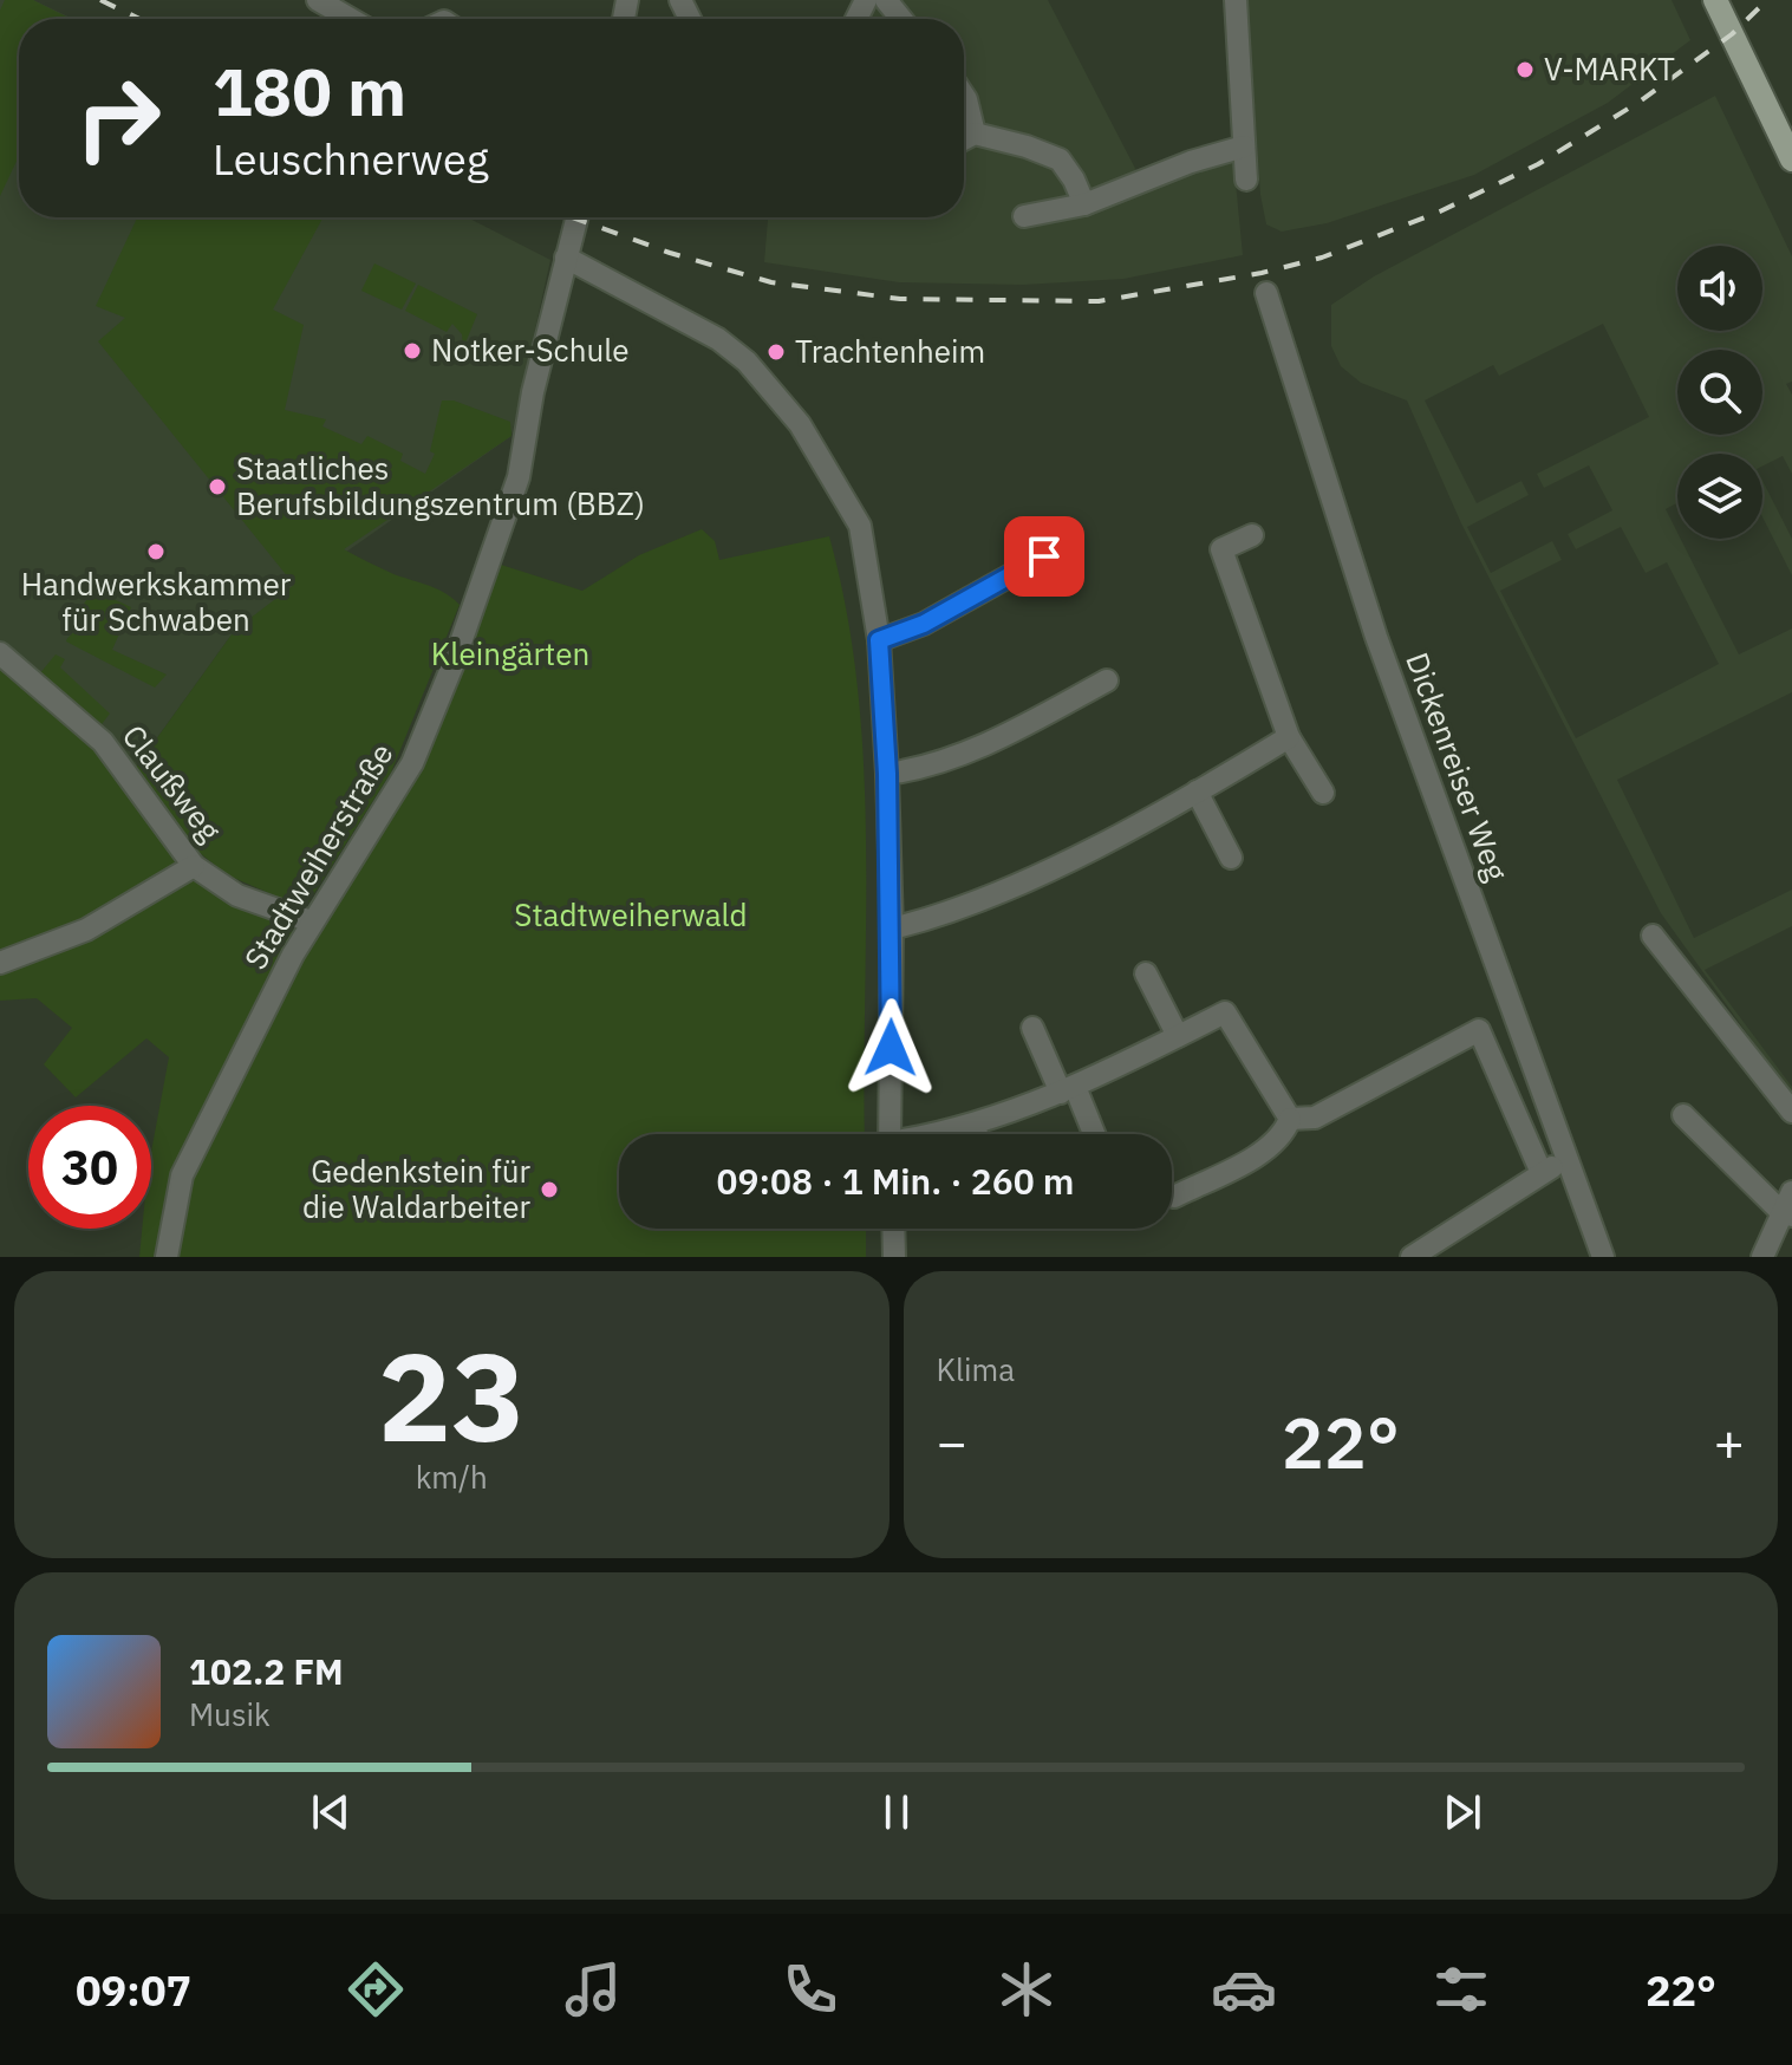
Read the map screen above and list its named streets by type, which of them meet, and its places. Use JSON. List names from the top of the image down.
{
  "streets": {
    "street": ["Dickenreiser Weg", "Claußweg", "Stadtweiherstraße"]
  },
  "crossings": [
    ["Claußweg", "Stadtweiherstraße"]
  ],
  "parks": ["Kleingärten", "Stadtweiherwald"],
  "places": [
    "V-MARKT",
    "Notker-Schule",
    "Trachtenheim",
    "Staatliches Berufsbildungszentrum (BBZ)",
    "Handwerkskammer für Schwaben",
    "Gedenkstein für die Waldarbeiter"
  ],
  "page": {
    "turn": ["180 m", "Leuschnerweg"],
    "limit": "30",
    "trip": "09:08 · 1 Min. · 260 m",
    "tile": [
      ["23", "km/h"],
      "Klima"
    ],
    "heat": ["−", "22°", "+"],
    "song": ["102.2 FM", "Musik"],
    "tabs": ["09:07", "22°"]
  }
}
